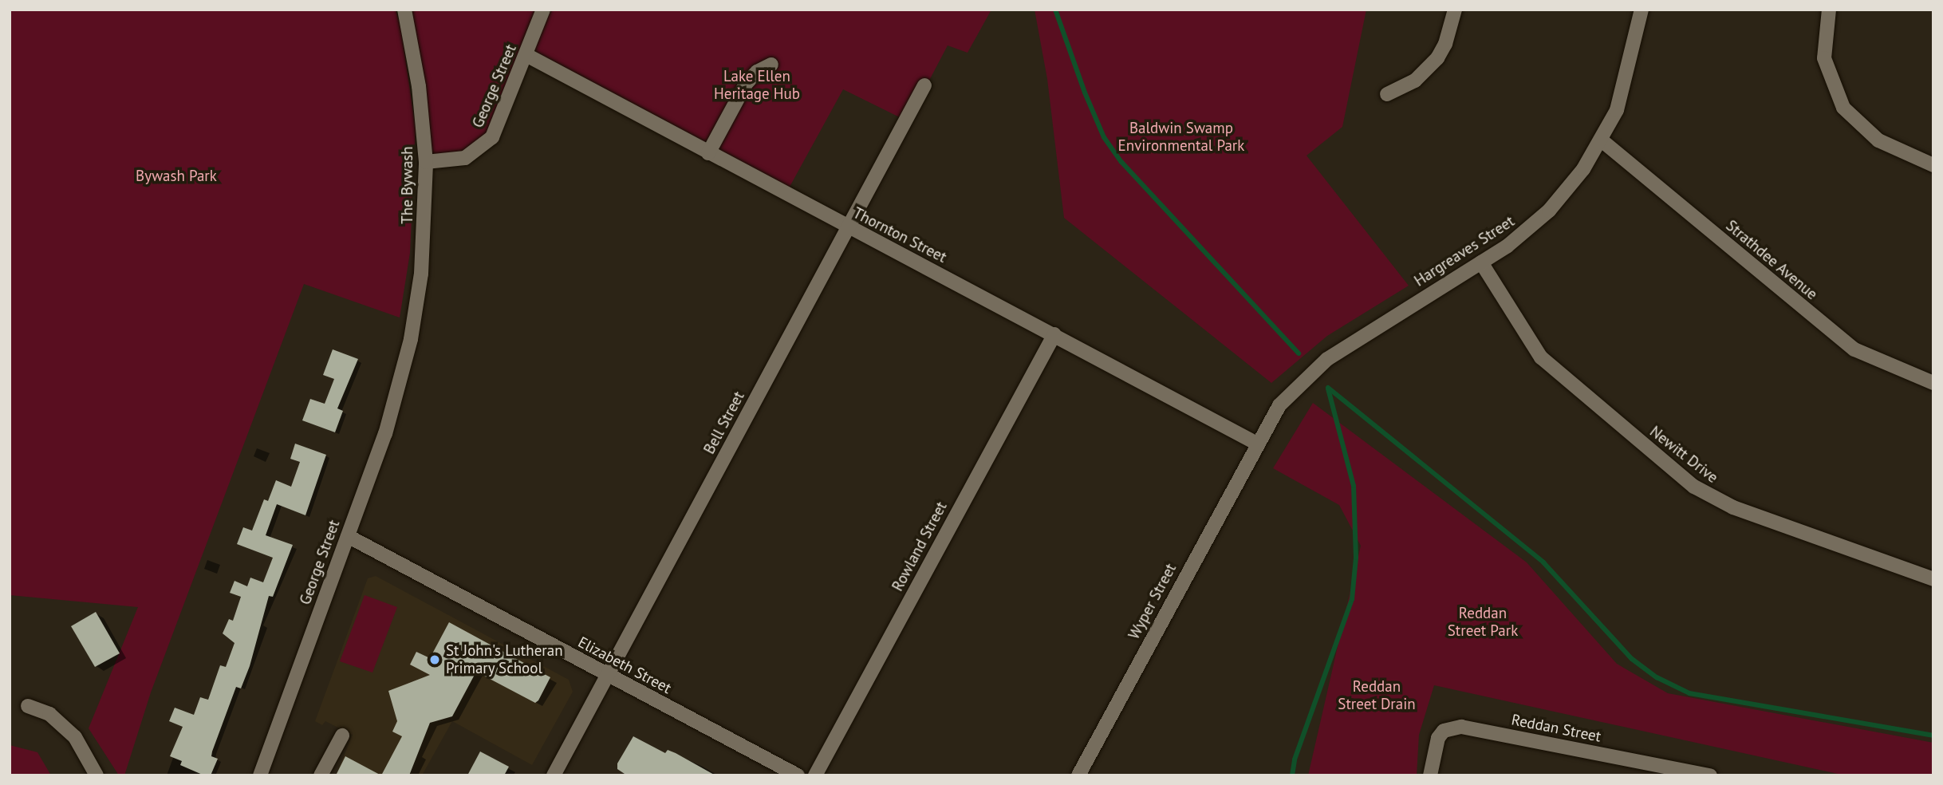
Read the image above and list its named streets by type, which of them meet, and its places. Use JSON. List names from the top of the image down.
{
  "streets": {
    "street": [
      "George Street",
      "The Bywash",
      "Thornton Street",
      "Hargreaves Street",
      "Strathdee Avenue",
      "Bell Street",
      "Newitt Drive",
      "Rowland Street",
      "Wyper Street",
      "Elizabeth Street",
      "Reddan Street"
    ]
  },
  "crossings": [
    ["George Street", "The Bywash"],
    ["George Street", "Thornton Street"],
    ["George Street", "Elizabeth Street"],
    ["Thornton Street", "Hargreaves Street"],
    ["Thornton Street", "Bell Street"],
    ["Thornton Street", "Rowland Street"],
    ["Thornton Street", "Wyper Street"],
    ["Hargreaves Street", "Strathdee Avenue"],
    ["Hargreaves Street", "Newitt Drive"],
    ["Hargreaves Street", "Wyper Street"],
    ["Bell Street", "Elizabeth Street"]
  ],
  "parks": [
    "Lake Ellen Heritage Hub",
    "Baldwin Swamp Environmental Park",
    "Bywash Park",
    "Reddan Street Park",
    "Reddan Street Drain"
  ],
  "places": ["St John's Lutheran Primary School"]
}
